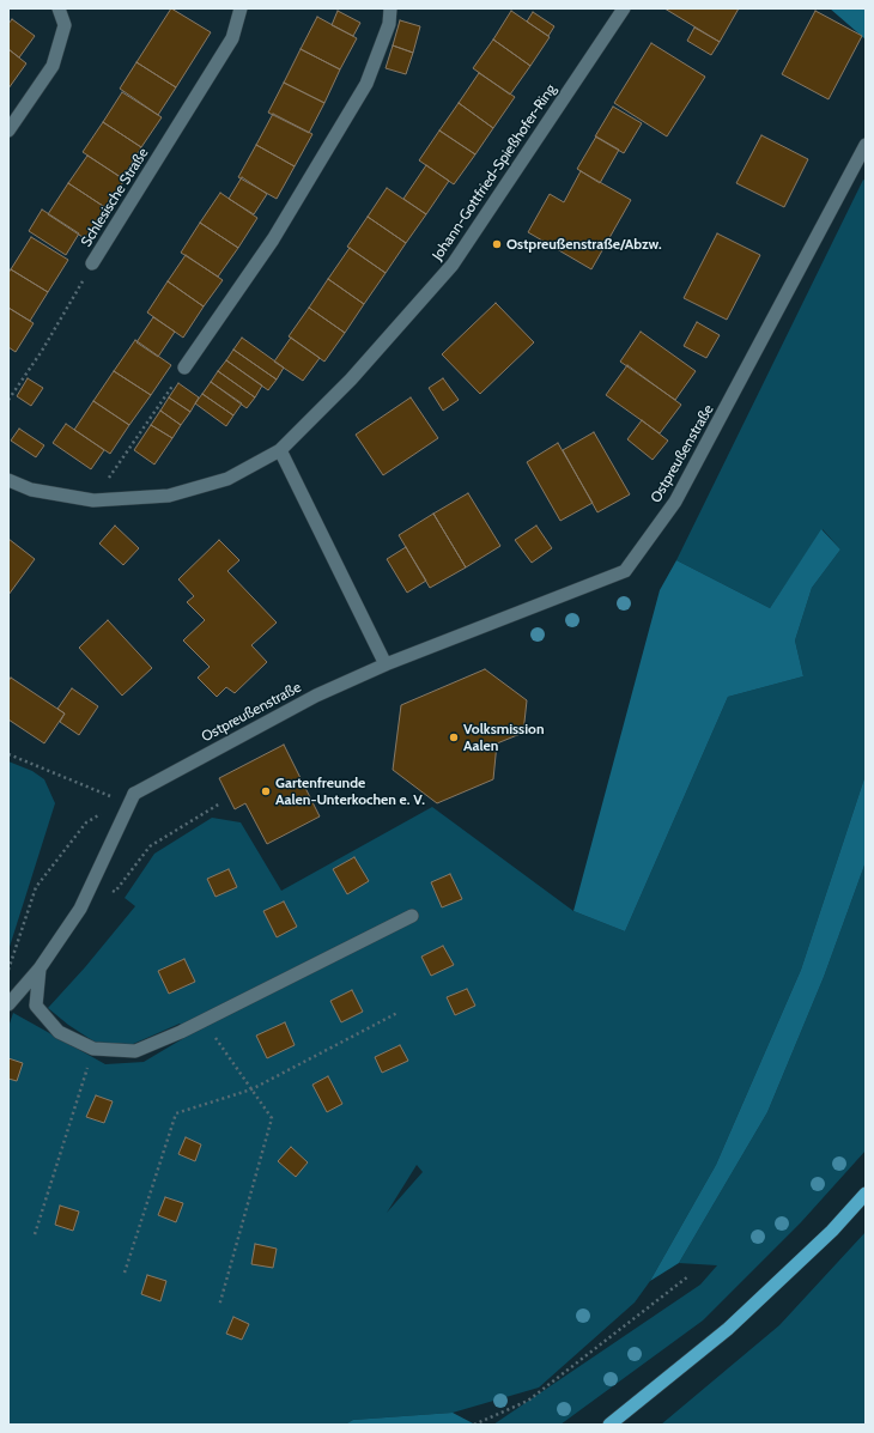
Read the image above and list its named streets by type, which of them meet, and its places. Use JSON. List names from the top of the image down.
{
  "streets": {
    "street": ["Johann-Gottfried-Spießhofer-Ring", "Schlesische Straße", "Ostpreußenstraße"]
  },
  "places": ["Ostpreußenstraße/Abzw.", "Volksmission Aalen", "Gartenfreunde Aalen-Unterkochen e. V."]
}
